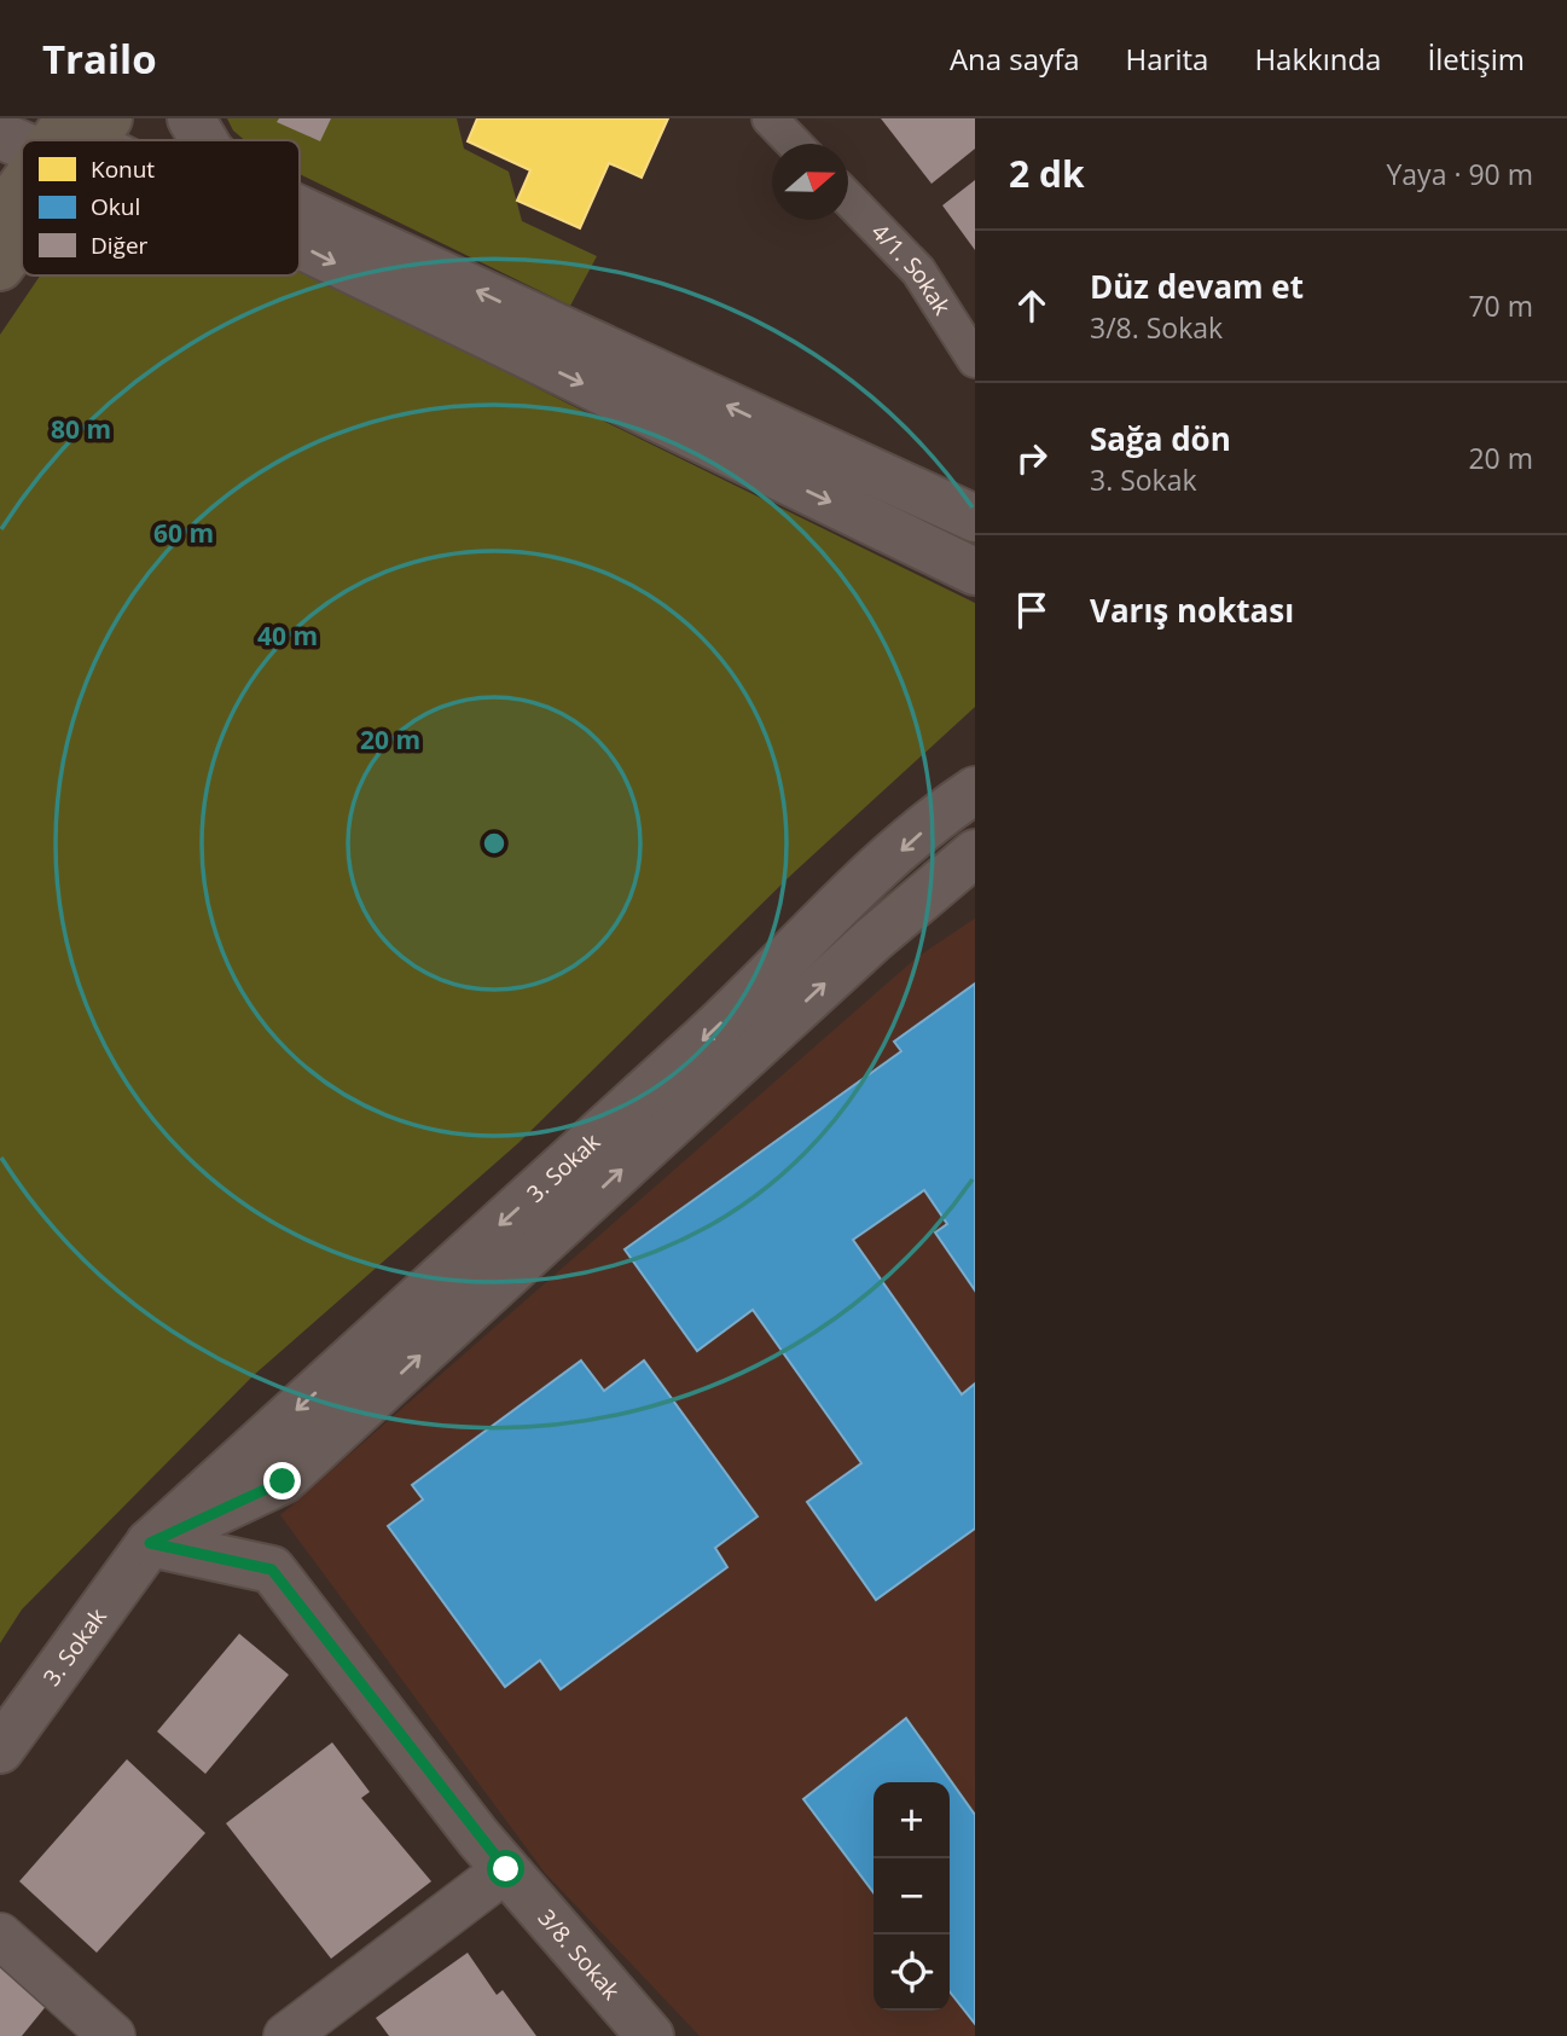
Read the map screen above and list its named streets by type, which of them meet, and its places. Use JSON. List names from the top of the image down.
{
  "streets": {
    "main road": ["3. Sokak", "3/8. Sokak"],
    "street": ["4/1. Sokak"]
  },
  "crossings": [
    ["3. Sokak", "3/8. Sokak"]
  ],
  "legend": ["Konut", "Okul", "Diğer"],
  "north": "right",
  "page": {
    "header": "Trailo",
    "nav": [
      "Ana sayfa",
      "Harita",
      "Hakkında",
      "İletişim"
    ],
    "heading": ["2 dk", "Yaya · 90 m"],
    "list": [
      ["Düz devam et", "3/8. Sokak", "70 m"],
      ["Sağa dön", "3. Sokak", "20 m"],
      "Varış noktası"
    ],
    "map_buttons": ["+", "−"]
  },
  "rings": [
    "80 m",
    "60 m",
    "40 m",
    "20 m"
  ]
}
